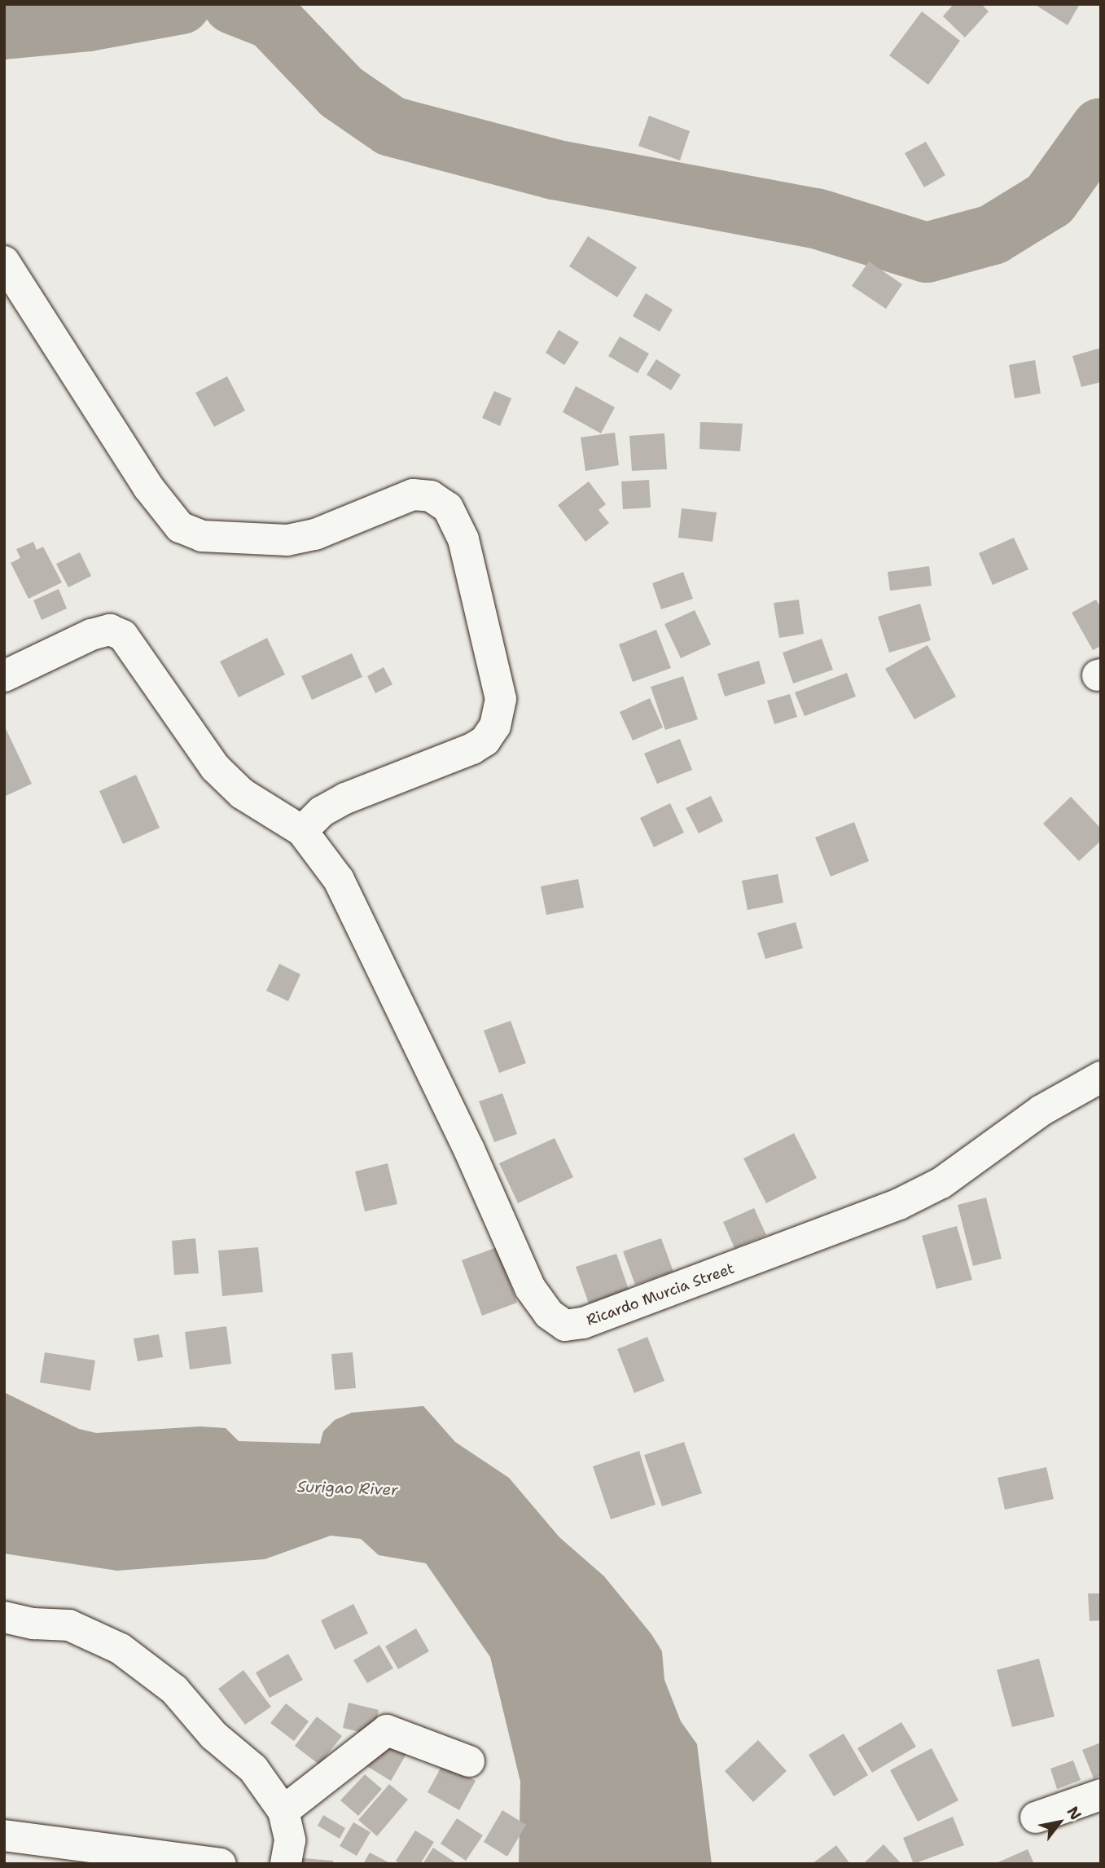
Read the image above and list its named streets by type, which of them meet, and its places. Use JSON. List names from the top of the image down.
{
  "streets": {
    "street": ["Ricardo Murcia Street"]
  },
  "water": ["Surigao River"],
  "north": "top right"
}
